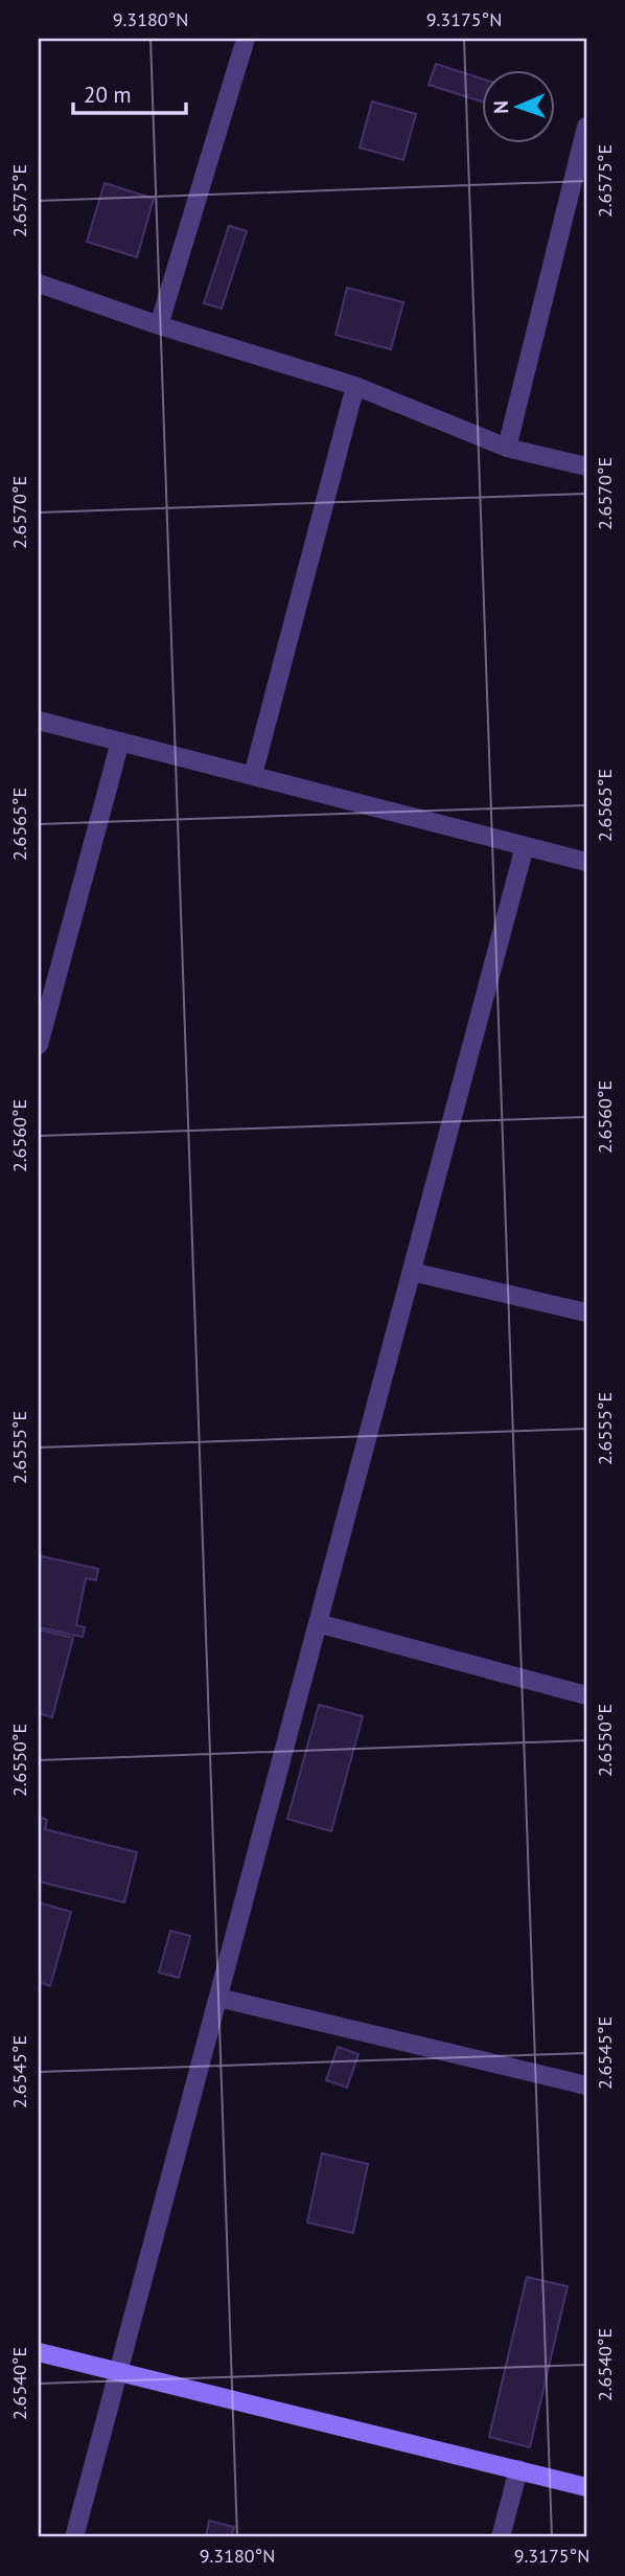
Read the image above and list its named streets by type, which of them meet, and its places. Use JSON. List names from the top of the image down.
{
  "scale_bar": "20 m",
  "north": "left",
  "coordinates": [
    "9.3180°N",
    "9.3175°N",
    "2.6575°E",
    "2.6570°E",
    "2.6565°E",
    "2.6560°E",
    "2.6555°E",
    "2.6550°E",
    "2.6545°E",
    "2.6540°E"
  ]
}
